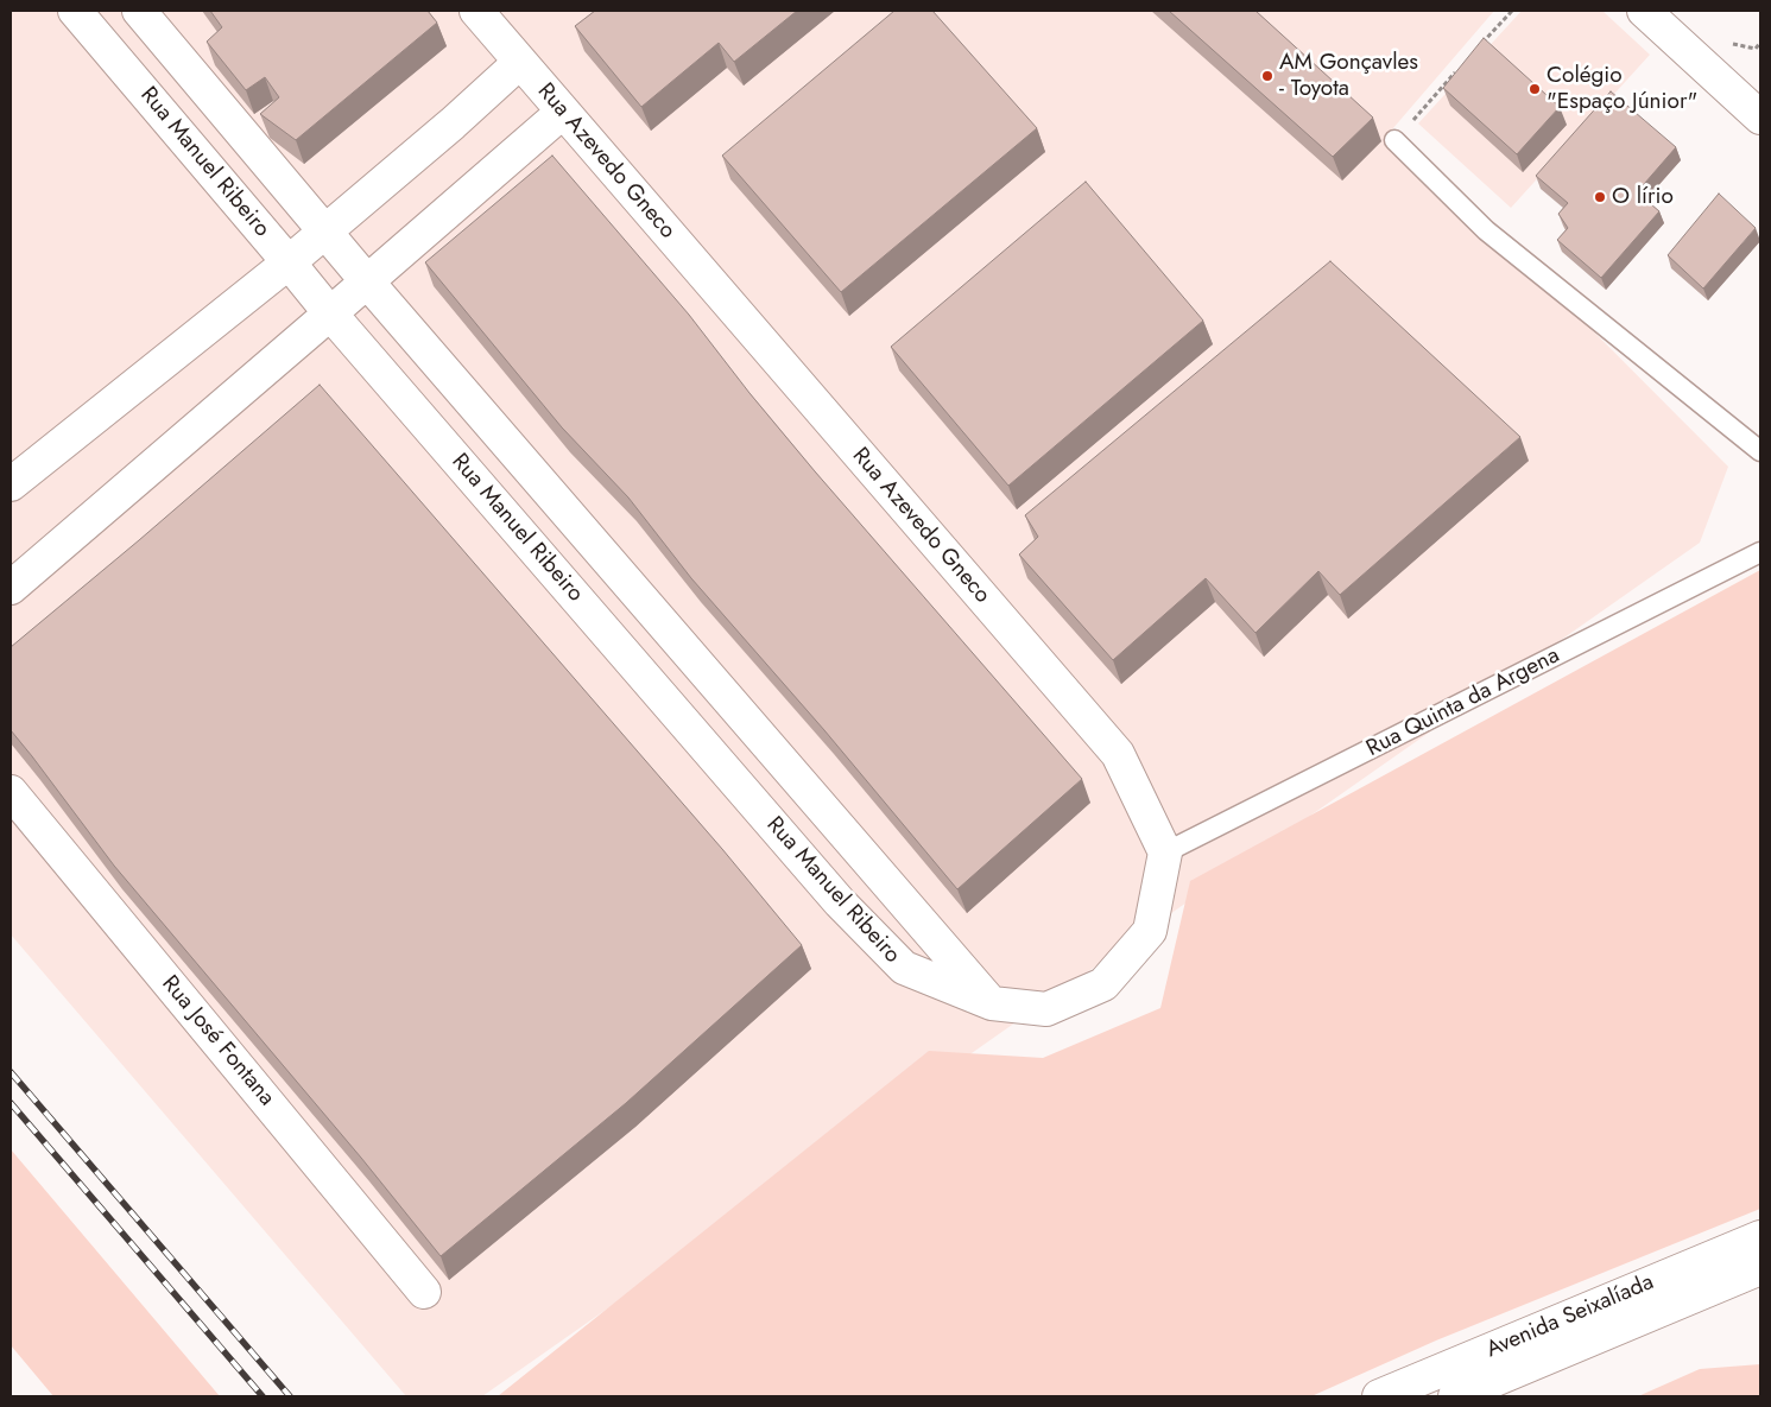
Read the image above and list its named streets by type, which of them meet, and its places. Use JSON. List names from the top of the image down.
{
  "streets": {
    "street": [
      "Rua Azevedo Gneco",
      "Rua Manuel Ribeiro",
      "Rua José Fontana",
      "Avenida Seixalíada"
    ],
    "lane": ["Rua Quinta da Argena"]
  },
  "crossings": [
    ["Rua Azevedo Gneco", "Rua Quinta da Argena"]
  ],
  "places": ["AM Gonçavles - Toyota", "Colégio \"Espaço Júnior\"", "O lírio"]
}
